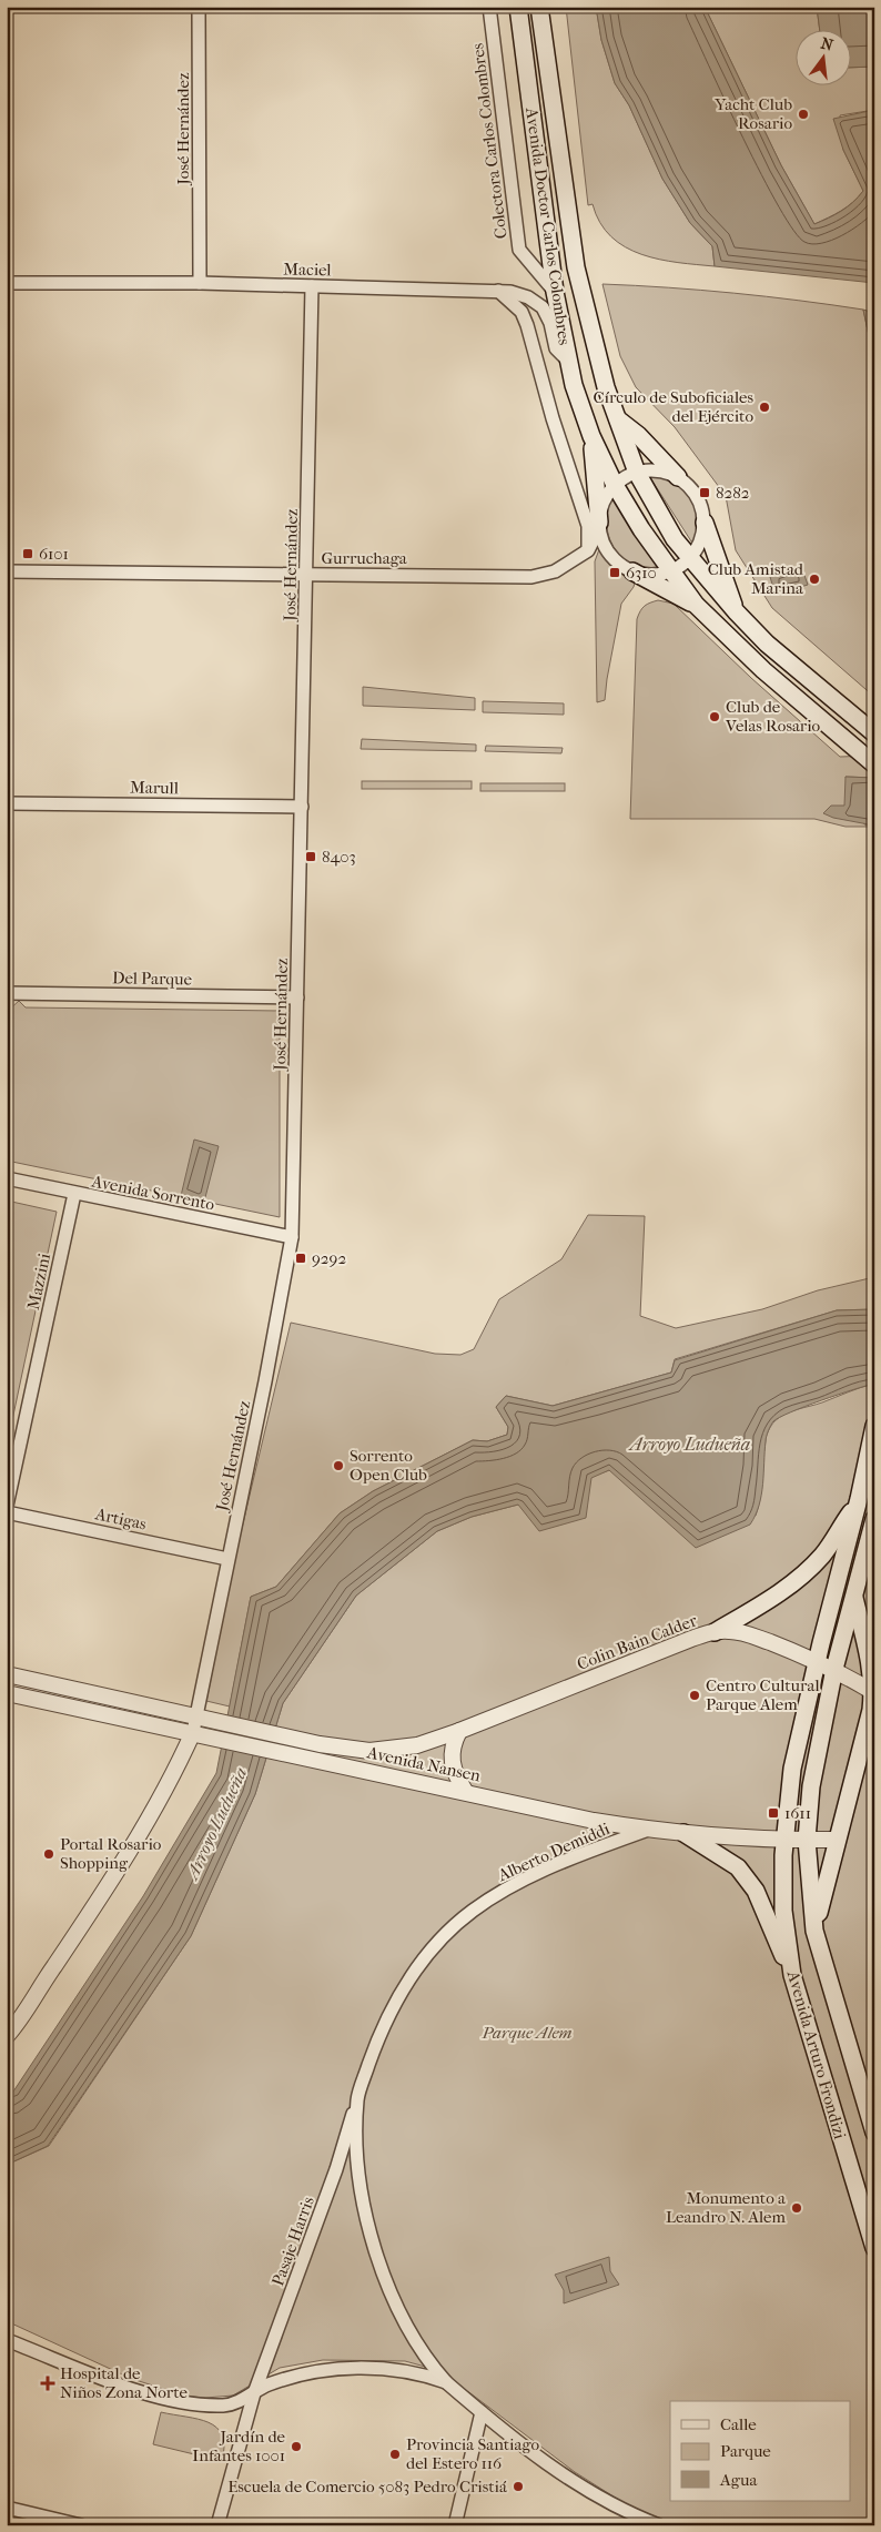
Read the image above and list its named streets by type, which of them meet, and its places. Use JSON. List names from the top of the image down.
{
  "streets": {
    "main road": ["Avenida Doctor Carlos Colombres", "Avenida Arturo Frondizi"],
    "street": [
      "José Hernández",
      "Colectora Carlos Colombres",
      "Maciel",
      "Gurruchaga",
      "Marull",
      "Del Parque",
      "Avenida Sorrento",
      "Mazzini",
      "Artigas",
      "Colin Bain Calder",
      "Avenida Nansen",
      "Alberto Demiddi",
      "Pasaje Harris"
    ]
  },
  "crossings": [
    ["José Hernández", "Maciel"],
    ["José Hernández", "Gurruchaga"],
    ["José Hernández", "Marull"],
    ["José Hernández", "Del Parque"],
    ["José Hernández", "Avenida Sorrento"],
    ["José Hernández", "Artigas"],
    ["José Hernández", "Avenida Nansen"],
    ["Colectora Carlos Colombres", "Avenida Doctor Carlos Colombres"],
    ["Avenida Doctor Carlos Colombres", "Maciel"],
    ["Avenida Doctor Carlos Colombres", "Gurruchaga"],
    ["Avenida Sorrento", "Mazzini"],
    ["Colin Bain Calder", "Avenida Nansen"],
    ["Colin Bain Calder", "Avenida Arturo Frondizi"],
    ["Avenida Nansen", "Alberto Demiddi"],
    ["Avenida Nansen", "Avenida Arturo Frondizi"],
    ["Alberto Demiddi", "Pasaje Harris"]
  ],
  "water": ["Arroyo Ludueña"],
  "parks": ["Parque Alem"],
  "places": {
    "other": [
      "Yacht Club Rosario",
      "Círculo de Suboficiales del Ejército",
      "Club Amistad Marina",
      "Club de Velas Rosario",
      "Sorrento Open Club",
      "Centro Cultural Parque Alem",
      "Portal Rosario Shopping",
      "Monumento a Leandro N. Alem",
      "Jardín de Infantes 1001",
      "Provincia Santiago del Estero 116",
      "Escuela de Comercio 5083 Pedro Cristiá"
    ],
    "transit": [
      "8282",
      "6101",
      "6310",
      "8403",
      "9292",
      "1611"
    ],
    "health": ["Hospital de Niños Zona Norte"]
  },
  "legend": ["Calle", "Parque", "Agua"],
  "north": "top"
}
